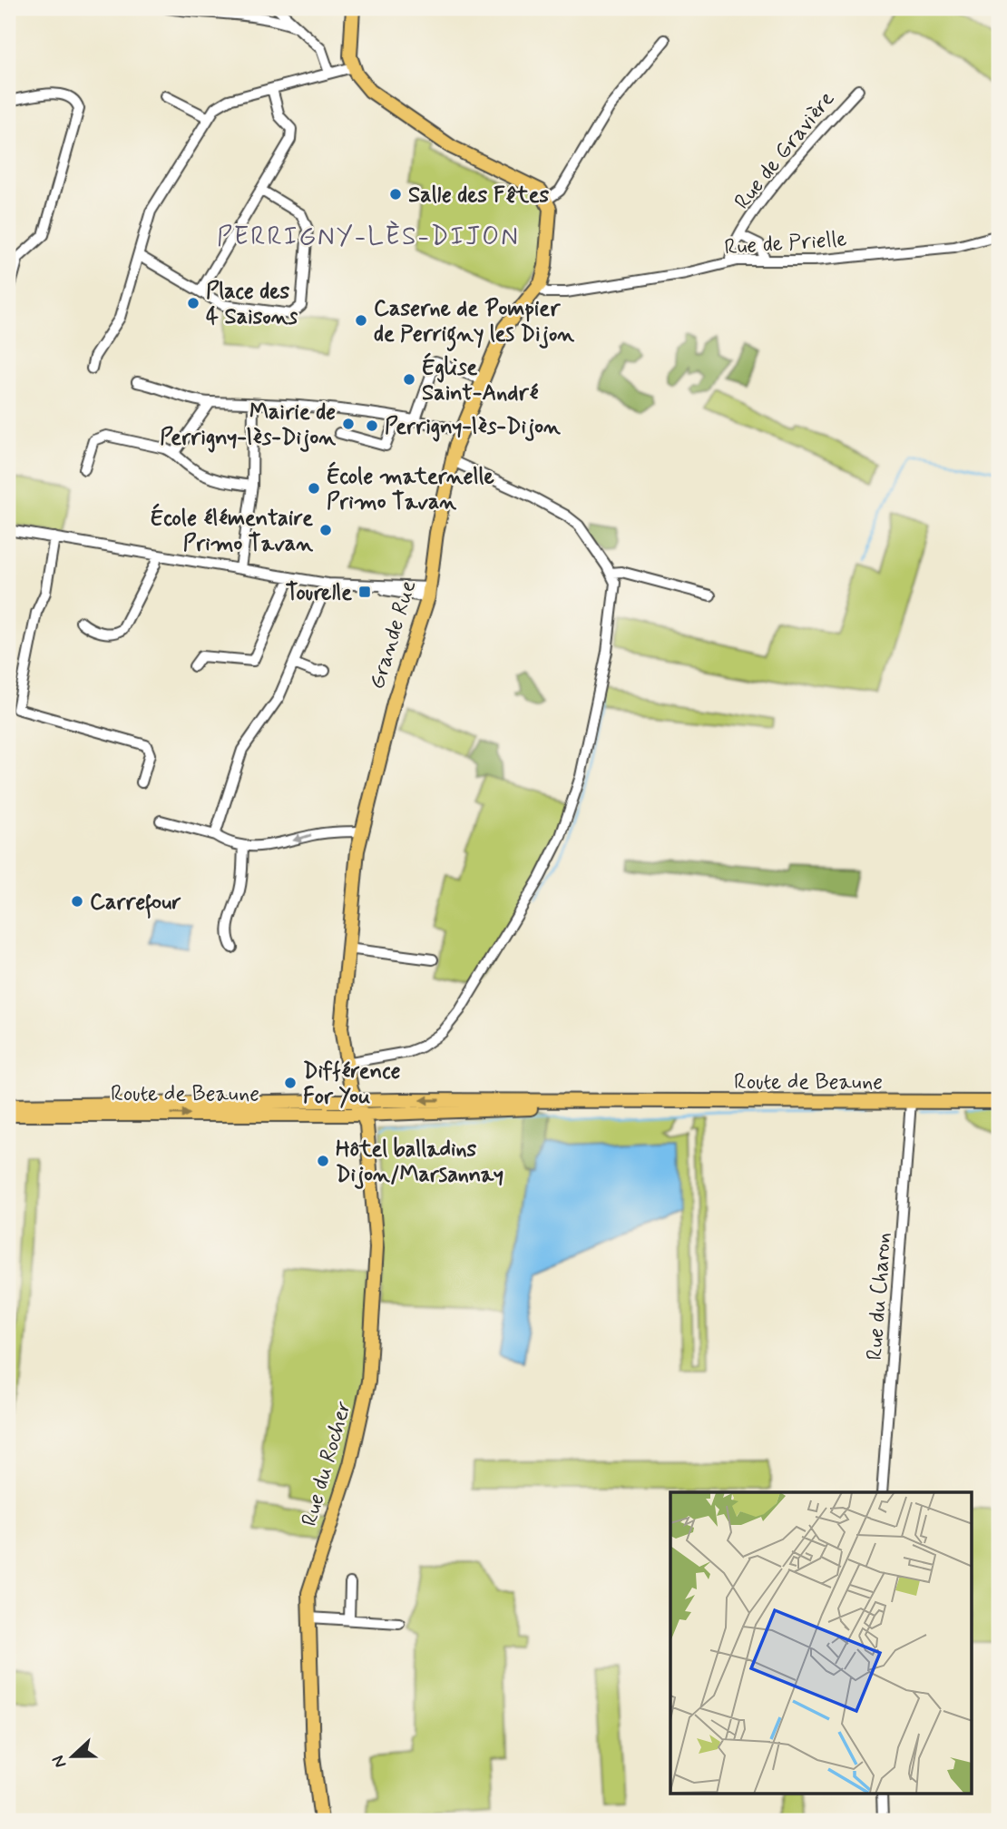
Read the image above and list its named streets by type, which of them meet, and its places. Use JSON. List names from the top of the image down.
{
  "streets": {
    "main road": ["Grande Rue", "Route de Beaune", "Rue du Rocher"],
    "street": ["Rue de Gravière", "Rue de Prielle", "Rue du Charon"]
  },
  "crossings": [
    ["Rue de Gravière", "Rue de Prielle"],
    ["Rue de Prielle", "Grande Rue"],
    ["Grande Rue", "Route de Beaune"],
    ["Grande Rue", "Rue du Rocher"],
    ["Route de Beaune", "Rue du Charon"],
    ["Route de Beaune", "Rue du Rocher"]
  ],
  "districts": ["PERRIGNY-LÈS-DIJON"],
  "places": {
    "other": [
      "Salle des Fêtes",
      "Place des 4 Saisons",
      "Caserne de Pompier de Perrigny les Dijon",
      "Église Saint-André",
      "Mairie de Perrigny-lès-Dijon",
      "Perrigny-lès-Dijon",
      "École maternelle Primo Tavan",
      "École élémentaire Primo Tavan",
      "Carrefour",
      "Différence For You",
      "Hôtel balladins Dijon/Marsannay"
    ],
    "transit": ["Tourelle"]
  },
  "north": "left"
}
